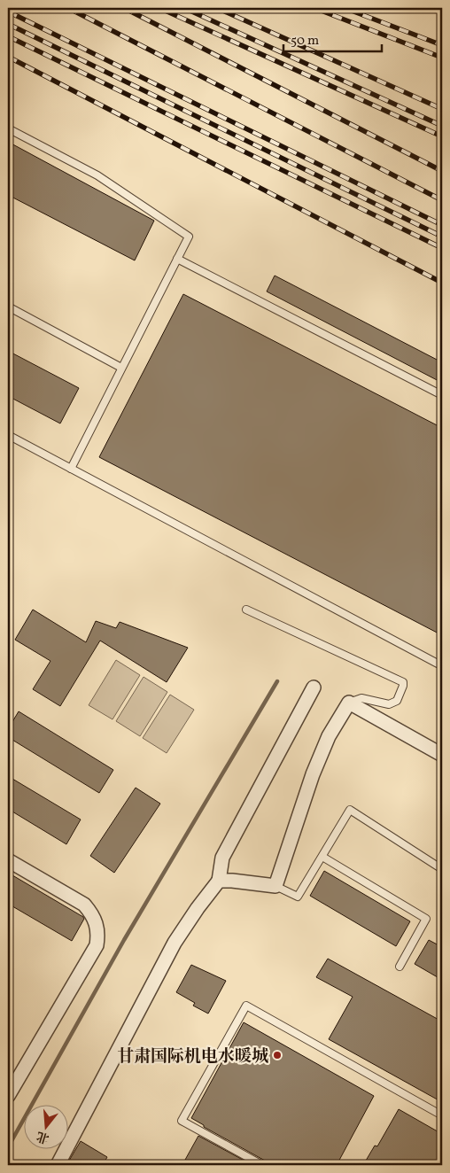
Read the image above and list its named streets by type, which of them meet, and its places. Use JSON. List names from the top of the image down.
{
  "places": ["甘肃国际机电水暖城"],
  "scale_bar": "50 m",
  "north": "bottom"
}
